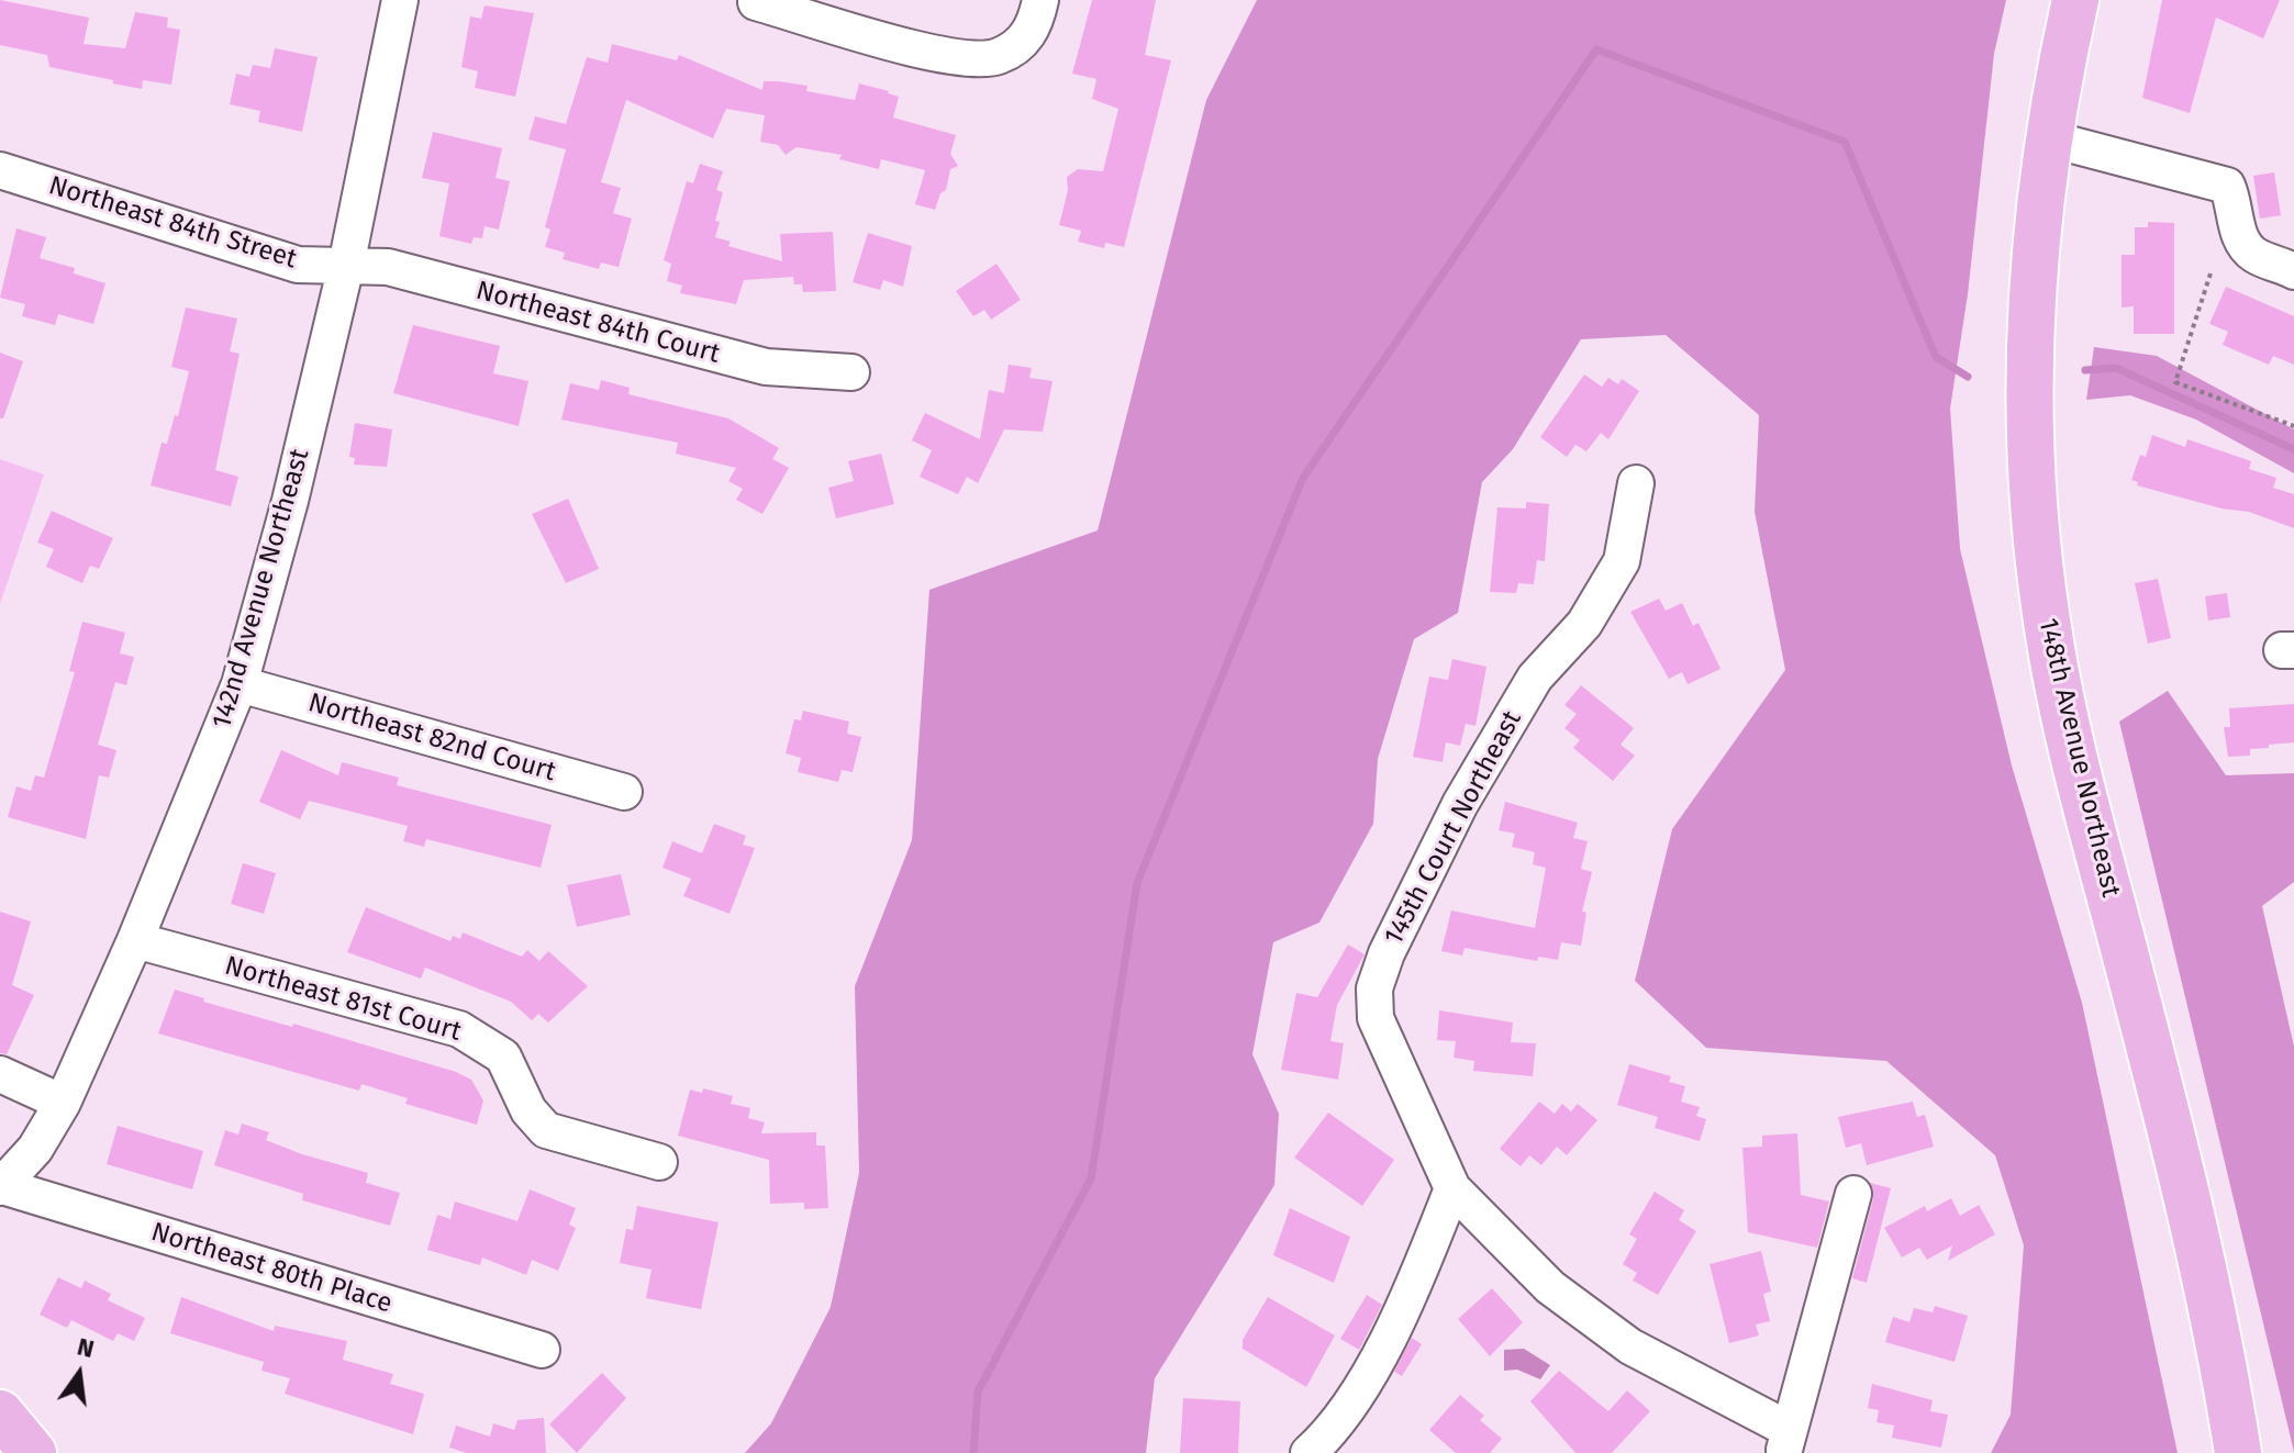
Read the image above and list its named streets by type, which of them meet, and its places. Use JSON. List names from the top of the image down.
{
  "streets": {
    "main road": ["148th Avenue Northeast"],
    "street": [
      "Northeast 84th Street",
      "Northeast 84th Court",
      "142nd Avenue Northeast",
      "Northeast 82nd Court",
      "145th Court Northeast",
      "Northeast 81st Court",
      "Northeast 80th Place"
    ]
  },
  "crossings": [
    ["Northeast 84th Street", "Northeast 84th Court"],
    ["Northeast 84th Street", "142nd Avenue Northeast"],
    ["Northeast 84th Court", "142nd Avenue Northeast"],
    ["142nd Avenue Northeast", "Northeast 82nd Court"],
    ["142nd Avenue Northeast", "Northeast 81st Court"],
    ["142nd Avenue Northeast", "Northeast 80th Place"]
  ],
  "north": "top"
}
